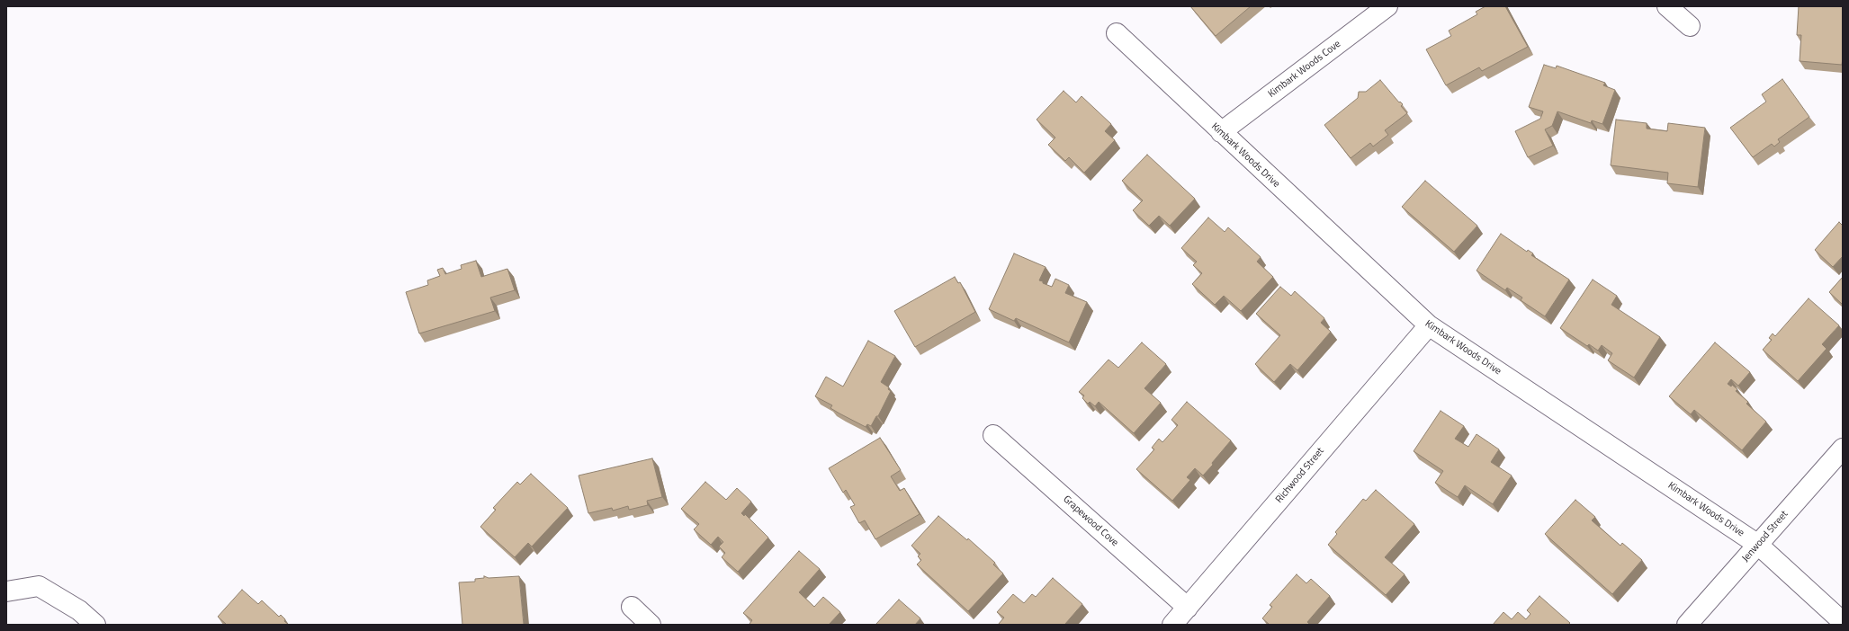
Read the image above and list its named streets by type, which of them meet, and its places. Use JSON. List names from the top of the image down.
{
  "streets": {
    "street": [
      "Kimbark Woods Cove",
      "Kimbark Woods Drive",
      "Richwood Street",
      "Grapewood Cove",
      "Jenwood Street"
    ]
  },
  "crossings": [
    ["Kimbark Woods Cove", "Kimbark Woods Drive"],
    ["Kimbark Woods Drive", "Richwood Street"],
    ["Kimbark Woods Drive", "Jenwood Street"],
    ["Richwood Street", "Grapewood Cove"]
  ]
}
